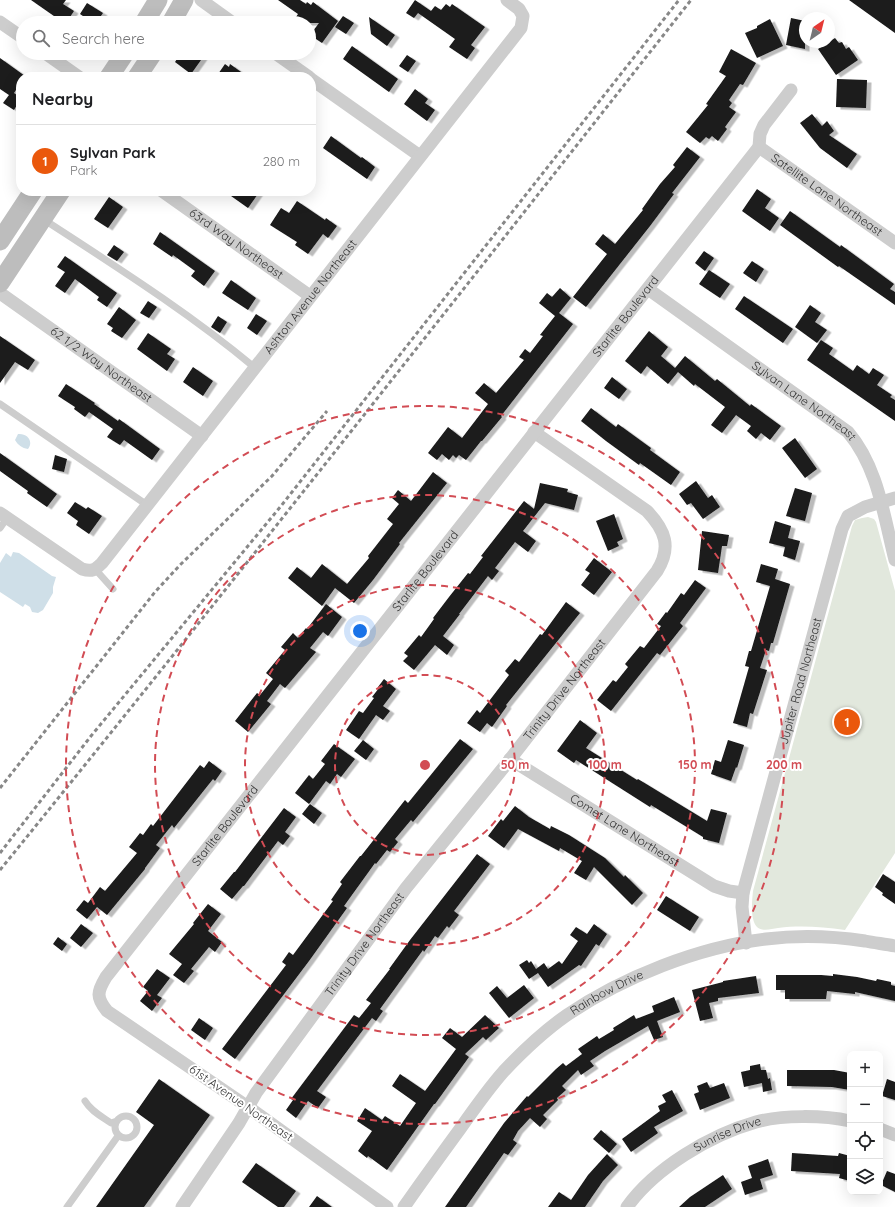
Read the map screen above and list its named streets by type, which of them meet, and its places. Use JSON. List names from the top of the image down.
{
  "streets": {
    "street": [
      "Satellite Lane Northeast",
      "63rd Way Northeast",
      "Ashton Avenue Northeast",
      "Starlite Boulevard",
      "62 1/2 Way Northeast",
      "Sylvan Lane Northeast",
      "Jupiter Road Northeast",
      "Trinity Drive Northeast",
      "Comet Lane Northeast",
      "Rainbow Drive",
      "61st Avenue Northeast",
      "Sunrise Drive"
    ]
  },
  "crossings": [
    ["Satellite Lane Northeast", "Starlite Boulevard"],
    ["63rd Way Northeast", "Ashton Avenue Northeast"],
    ["Ashton Avenue Northeast", "62 1/2 Way Northeast"],
    ["Starlite Boulevard", "Sylvan Lane Northeast"],
    ["Starlite Boulevard", "Trinity Drive Northeast"],
    ["Starlite Boulevard", "61st Avenue Northeast"],
    ["Sylvan Lane Northeast", "Jupiter Road Northeast"],
    ["Jupiter Road Northeast", "Comet Lane Northeast"],
    ["Jupiter Road Northeast", "Rainbow Drive"],
    ["Trinity Drive Northeast", "Comet Lane Northeast"],
    ["Trinity Drive Northeast", "61st Avenue Northeast"]
  ],
  "north": "top right",
  "page": {
    "search": "Search here",
    "heading": "Nearby",
    "list": [
      {
        "mark": "1",
        "name": "Sylvan Park",
        "note": "Park",
        "value": "280 m"
      }
    ],
    "pins": "1",
    "map_buttons": ["+", "−"]
  },
  "rings": [
    "50 m",
    "100 m",
    "150 m",
    "200 m"
  ]
}
